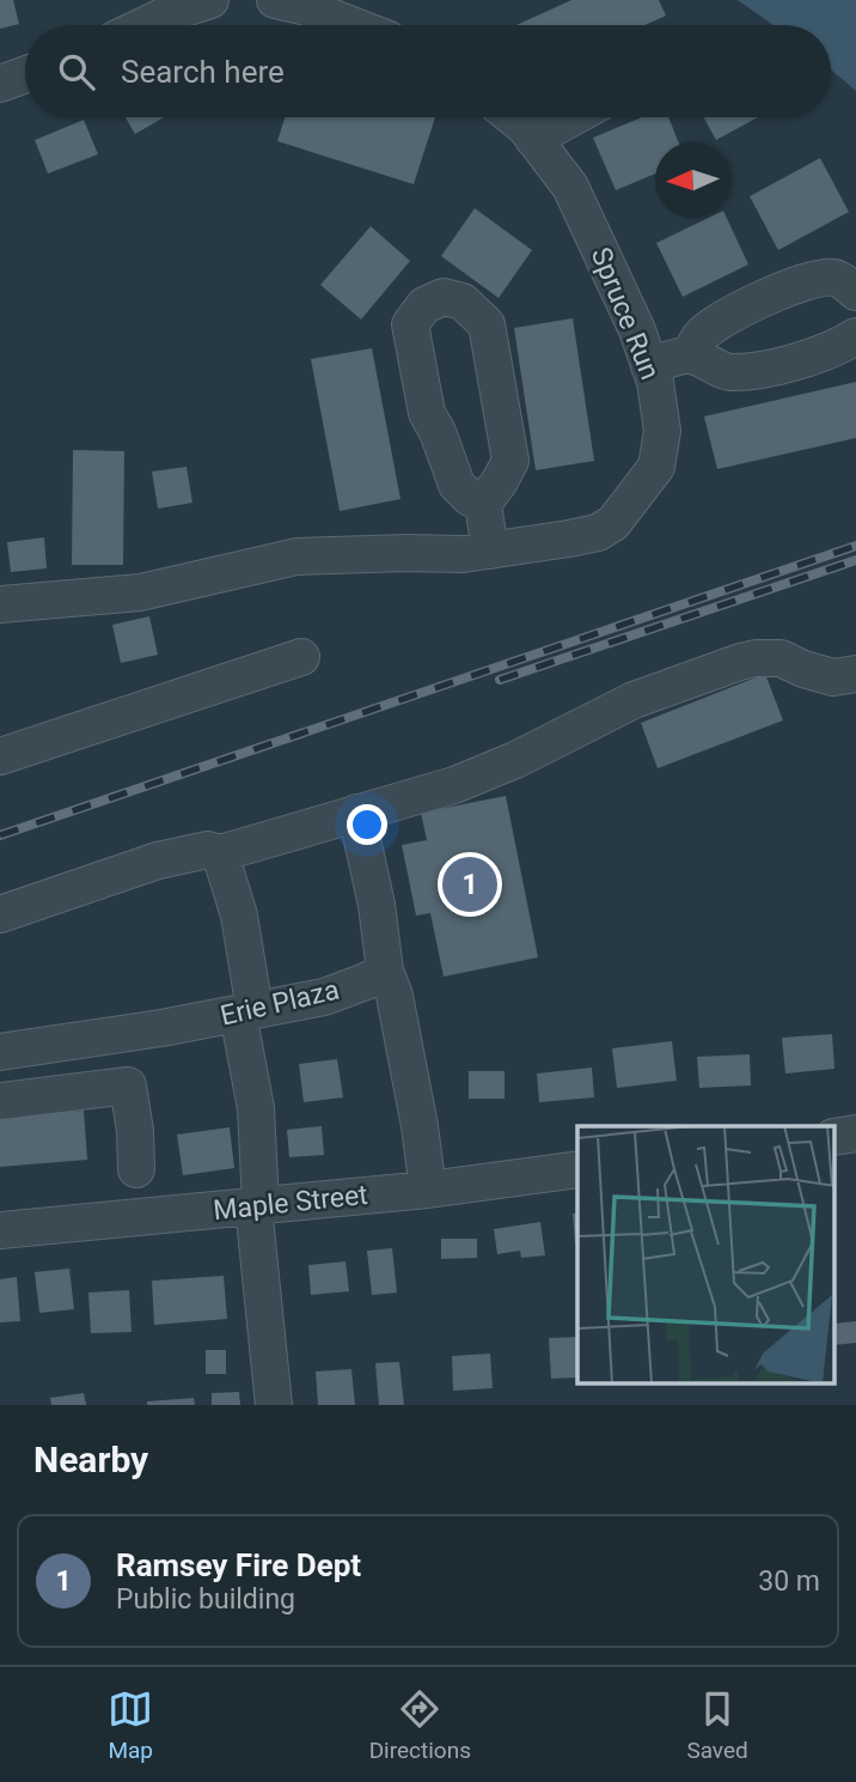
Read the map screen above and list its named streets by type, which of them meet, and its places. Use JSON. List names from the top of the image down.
{
  "streets": {
    "street": ["Spruce Run", "Erie Plaza", "Maple Street"]
  },
  "north": "left",
  "page": {
    "search": "Search here",
    "pins": "1",
    "heading": "Nearby",
    "list": [
      {
        "mark": "1",
        "name": "Ramsey Fire Dept",
        "note": "Public building",
        "value": "30 m"
      }
    ],
    "nav": ["Map", "Directions", "Saved"]
  }
}
